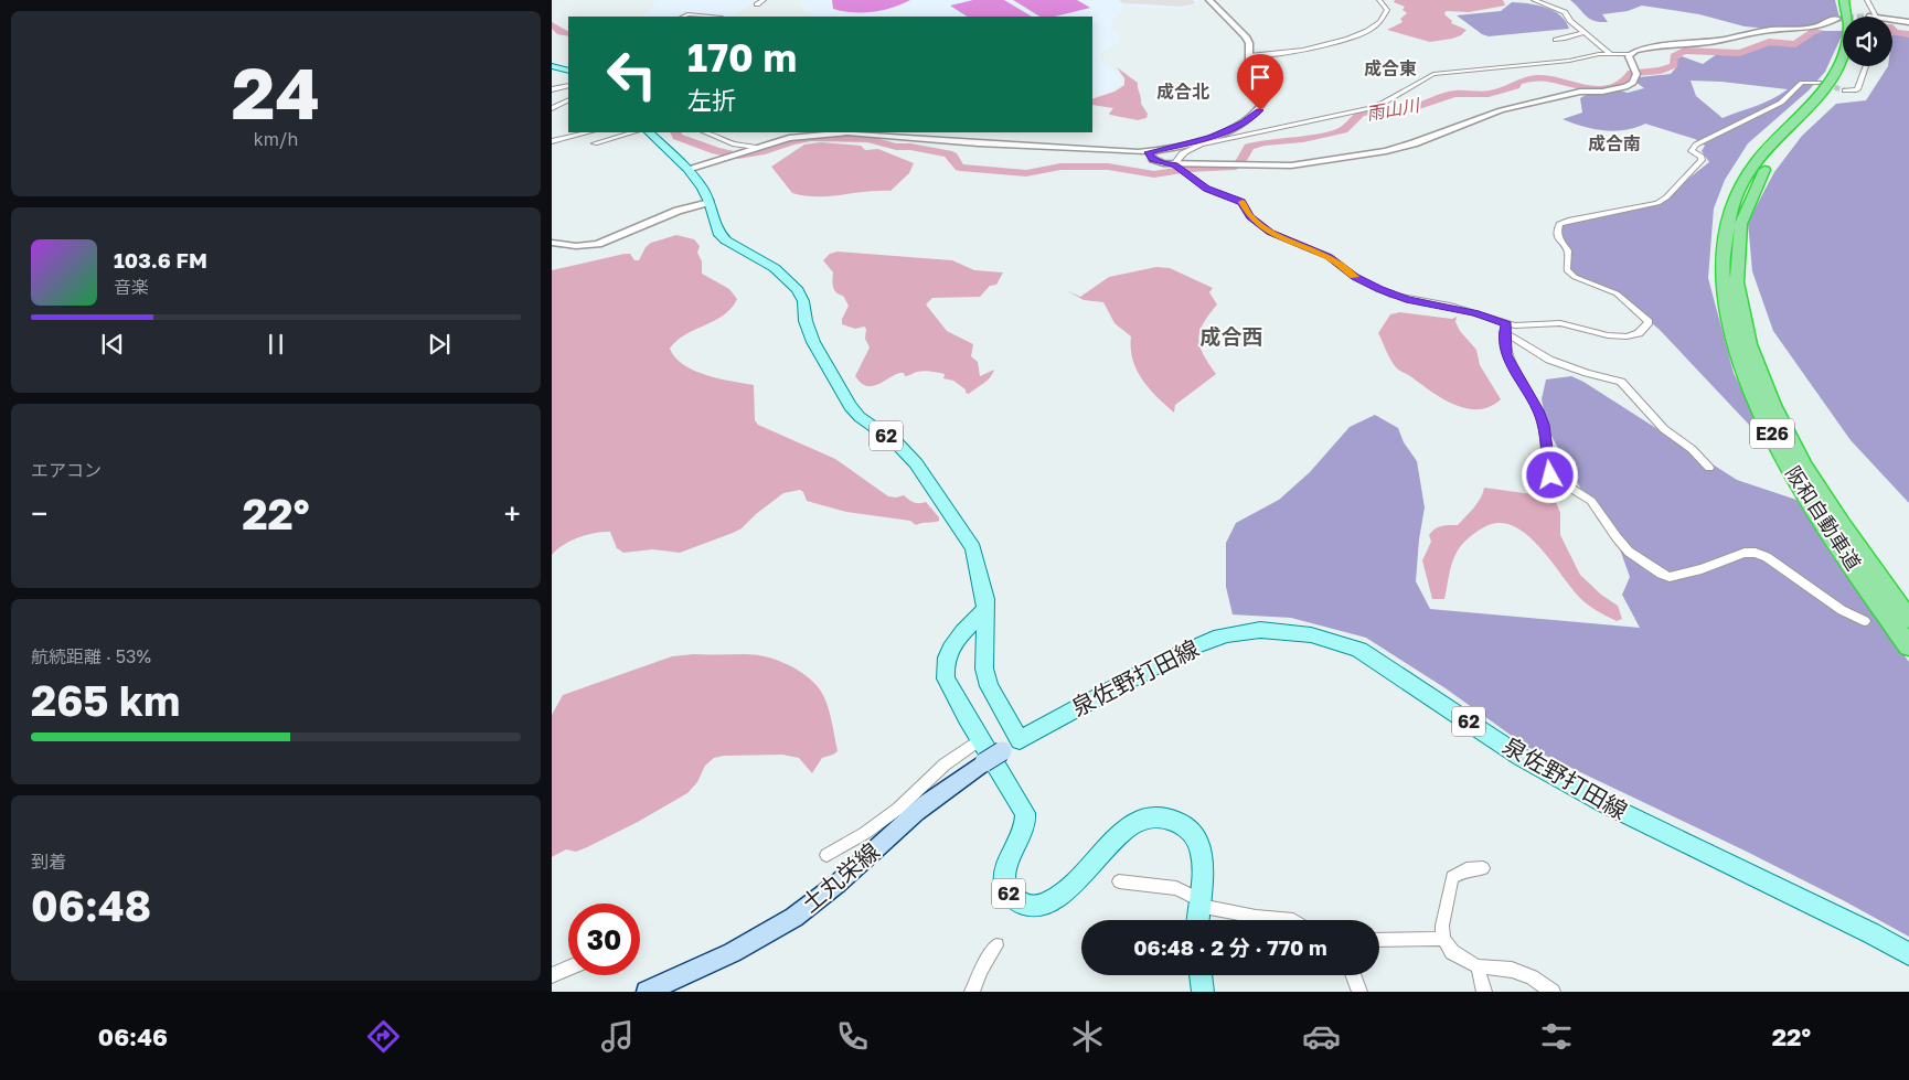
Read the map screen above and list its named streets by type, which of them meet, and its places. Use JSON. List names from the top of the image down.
{
  "streets": {
    "highway": ["E26", "阪和自動車道"],
    "main road": ["62", "泉佐野打田線", "土丸栄線"]
  },
  "crossings": [
    ["62", "泉佐野打田線"],
    ["62", "土丸栄線"],
    ["泉佐野打田線", "土丸栄線"]
  ],
  "districts": [
    "成合東",
    "成合北",
    "成合南",
    "成合西"
  ],
  "water": ["雨山川"],
  "page": {
    "tile": [
      ["24", "km/h"],
      "エアコン",
      ["航続距離 · 53%", "265 km"],
      ["到着", "06:48"]
    ],
    "turn": ["170 m", "左折"],
    "song": ["103.6 FM", "音楽"],
    "heat": ["−", "22°", "+"],
    "limit": "30",
    "trip": "06:48 · 2 分 · 770 m",
    "tabs": ["06:46", "22°"]
  }
}
